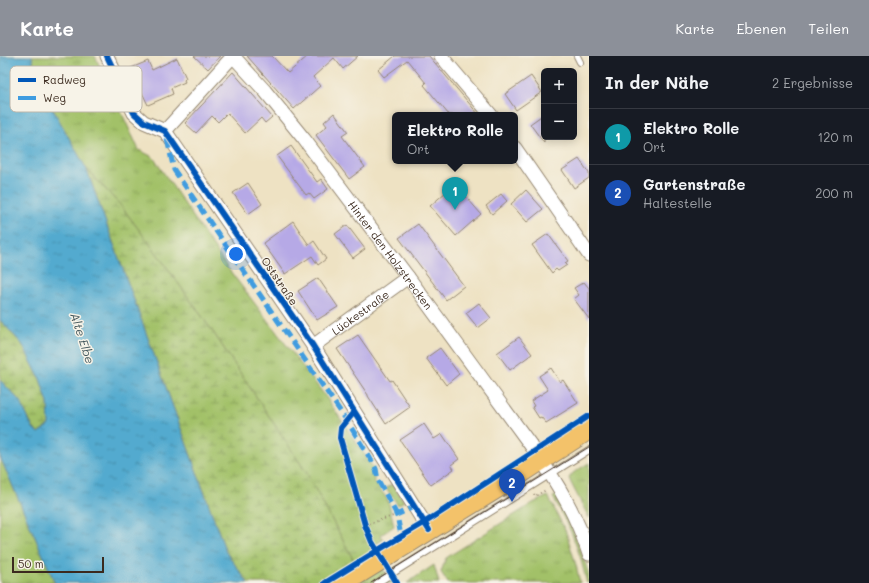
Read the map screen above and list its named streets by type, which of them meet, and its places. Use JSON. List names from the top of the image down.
{
  "streets": {
    "street": ["Hinter den Holzstrecken", "Oststraße", "Lückestraße"]
  },
  "crossings": [
    ["Hinter den Holzstrecken", "Lückestraße"],
    ["Oststraße", "Lückestraße"]
  ],
  "water": ["Alte Elbe"],
  "legend": ["Radweg", "Weg"],
  "scale_bar": "50 m",
  "page": {
    "header": "Karte",
    "nav": ["Karte", "Ebenen", "Teilen"],
    "heading": ["In der Nähe", "2 Ergebnisse"],
    "map_buttons": ["+", "−"],
    "list": [
      {
        "mark": "1",
        "name": "Elektro Rolle",
        "note": "Ort",
        "value": "120 m"
      },
      {
        "mark": "2",
        "name": "Gartenstraße",
        "note": "Haltestelle",
        "value": "200 m"
      }
    ],
    "popup": ["Elektro Rolle", "Ort"],
    "pins": ["1", "2"],
    "scale": "50 m"
  }
}
